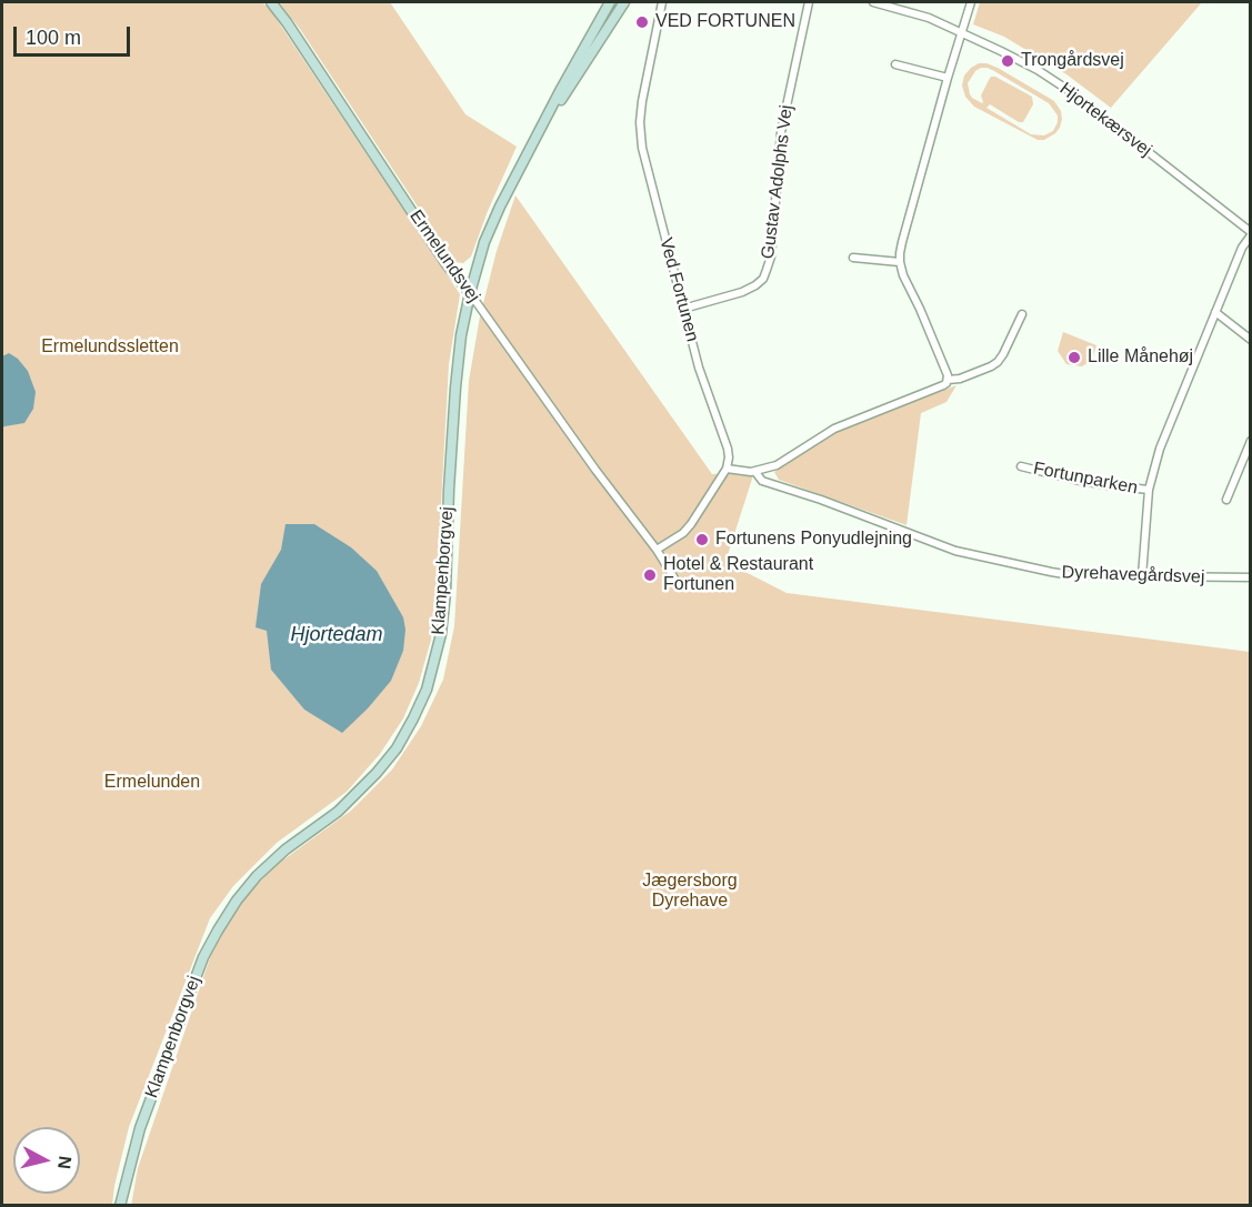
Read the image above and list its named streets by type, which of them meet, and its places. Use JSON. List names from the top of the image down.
{
  "streets": {
    "street": [
      "Hjortekærsvej",
      "Gustav Adolphs Vej",
      "Ermelundsvej",
      "Ved Fortunen",
      "Fortunparken",
      "Klampenborgvej",
      "Dyrehavegårdsvej"
    ]
  },
  "crossings": [
    ["Hjortekærsvej", "Fortunparken"],
    ["Gustav Adolphs Vej", "Ved Fortunen"],
    ["Ermelundsvej", "Klampenborgvej"],
    ["Fortunparken", "Dyrehavegårdsvej"]
  ],
  "water": ["Hjortedam"],
  "parks": ["Ermelundssletten", "Ermelunden", "Jægersborg Dyrehave"],
  "places": [
    "VED FORTUNEN",
    "Trongårdsvej",
    "Lille Månehøj",
    "Fortunens Ponyudlejning",
    "Hotel & Restaurant Fortunen"
  ],
  "scale_bar": "100 m",
  "north": "right"
}
